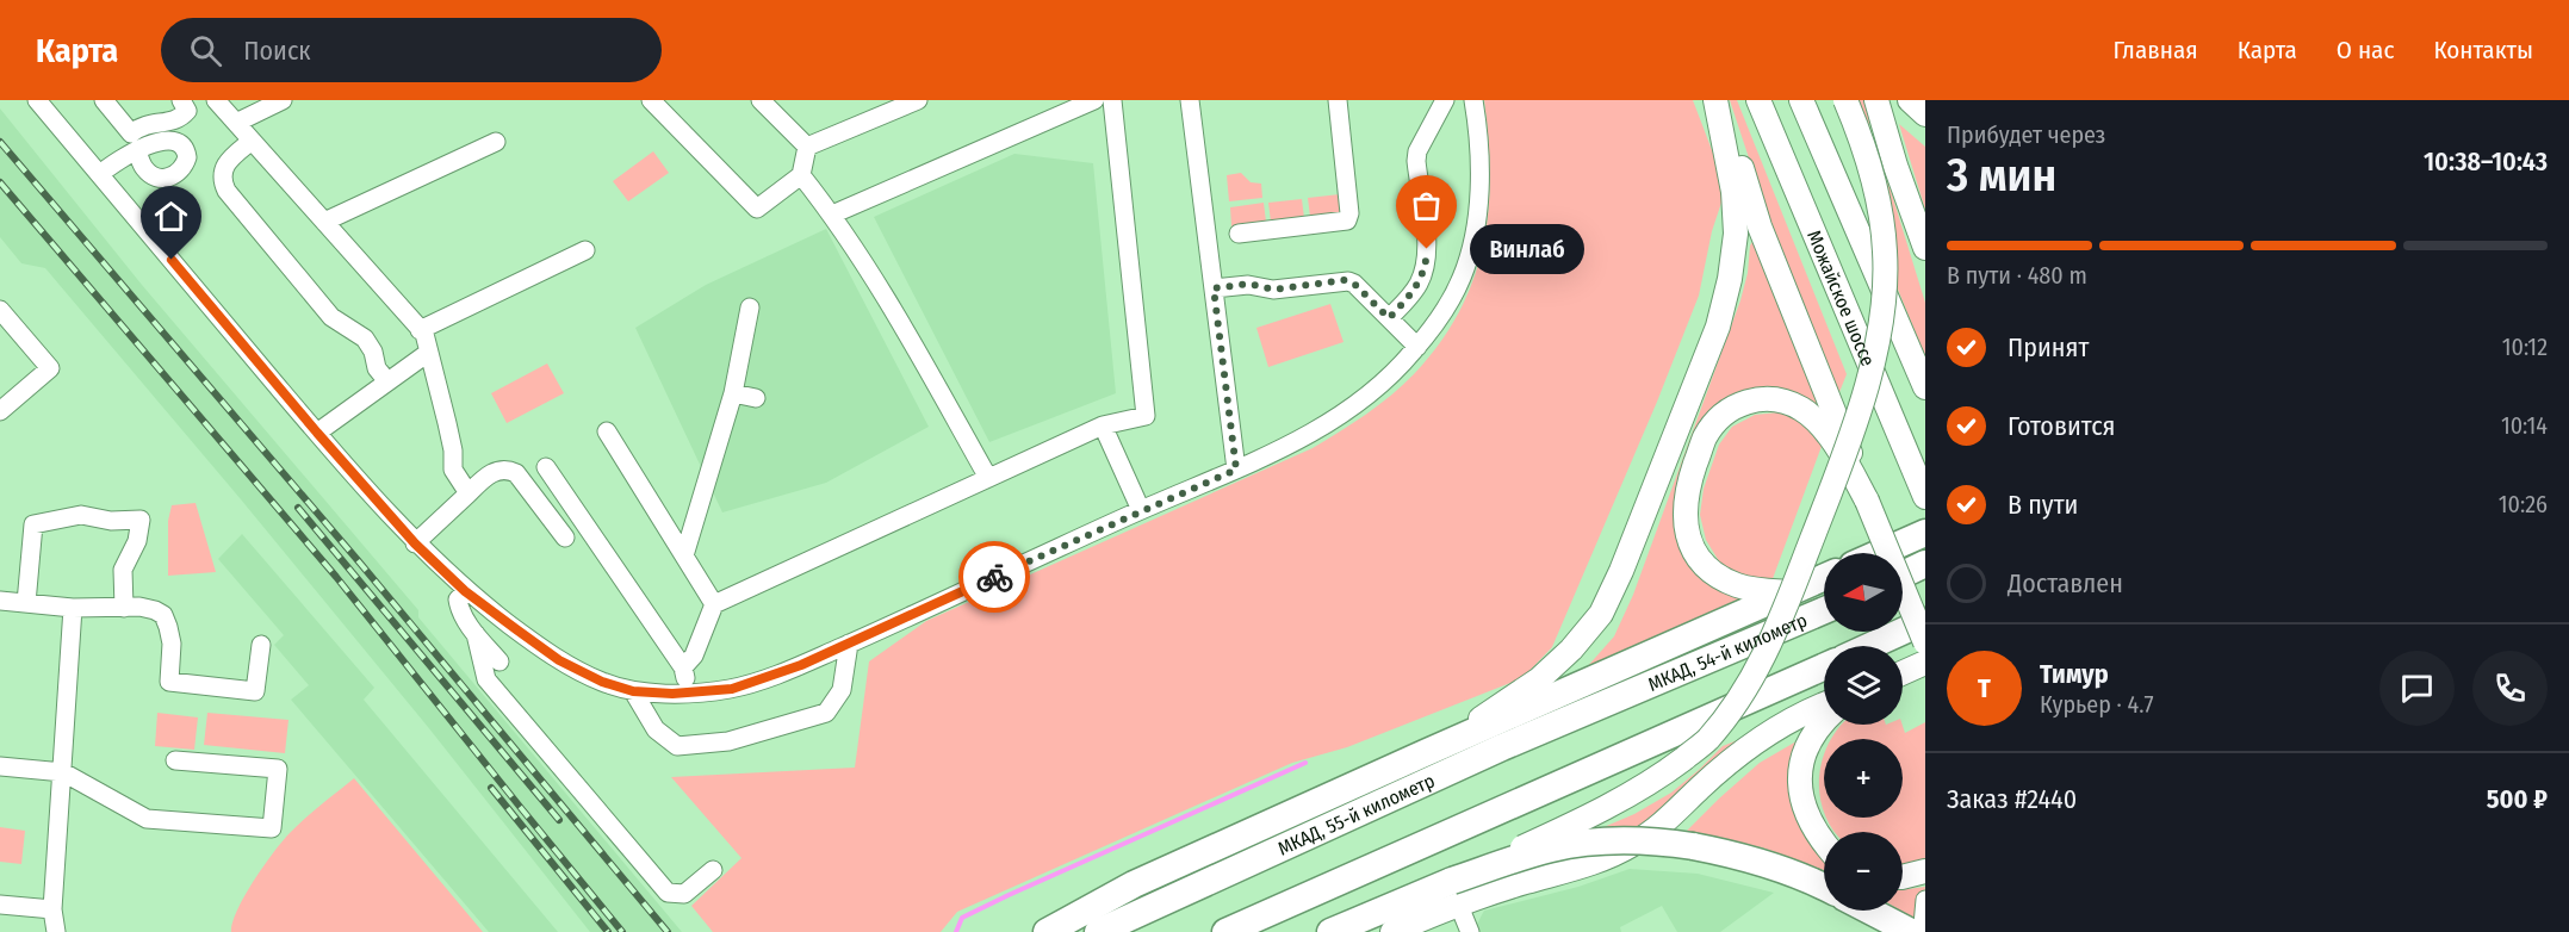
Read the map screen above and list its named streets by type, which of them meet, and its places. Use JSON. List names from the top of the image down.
{
  "streets": {
    "highway": ["МКАД, 54-й километр", "МКАД, 55-й километр"],
    "main road": ["Можайское шоссе"]
  },
  "crossings": [
    ["МКАД, 54-й километр", "МКАД, 55-й километр"]
  ],
  "places": ["Винлаб"],
  "north": "left",
  "page": {
    "header": "Карта",
    "search": "Поиск",
    "nav": [
      "Главная",
      "Карта",
      "О нас",
      "Контакты"
    ],
    "heading": ["3 мин", "Прибудет через", "10:38–10:43"],
    "panel": [
      "Тимур",
      "Курьер · 4.7",
      "Заказ #2440",
      "500 ₽"
    ],
    "bar": "В пути · 480 m",
    "bubble": "Винлаб",
    "list": [
      ["Принят", "10:12"],
      ["Готовится", "10:14"],
      ["В пути", "10:26"],
      "Доставлен"
    ],
    "map_buttons": ["+", "−"],
    "round": "Т"
  }
}
